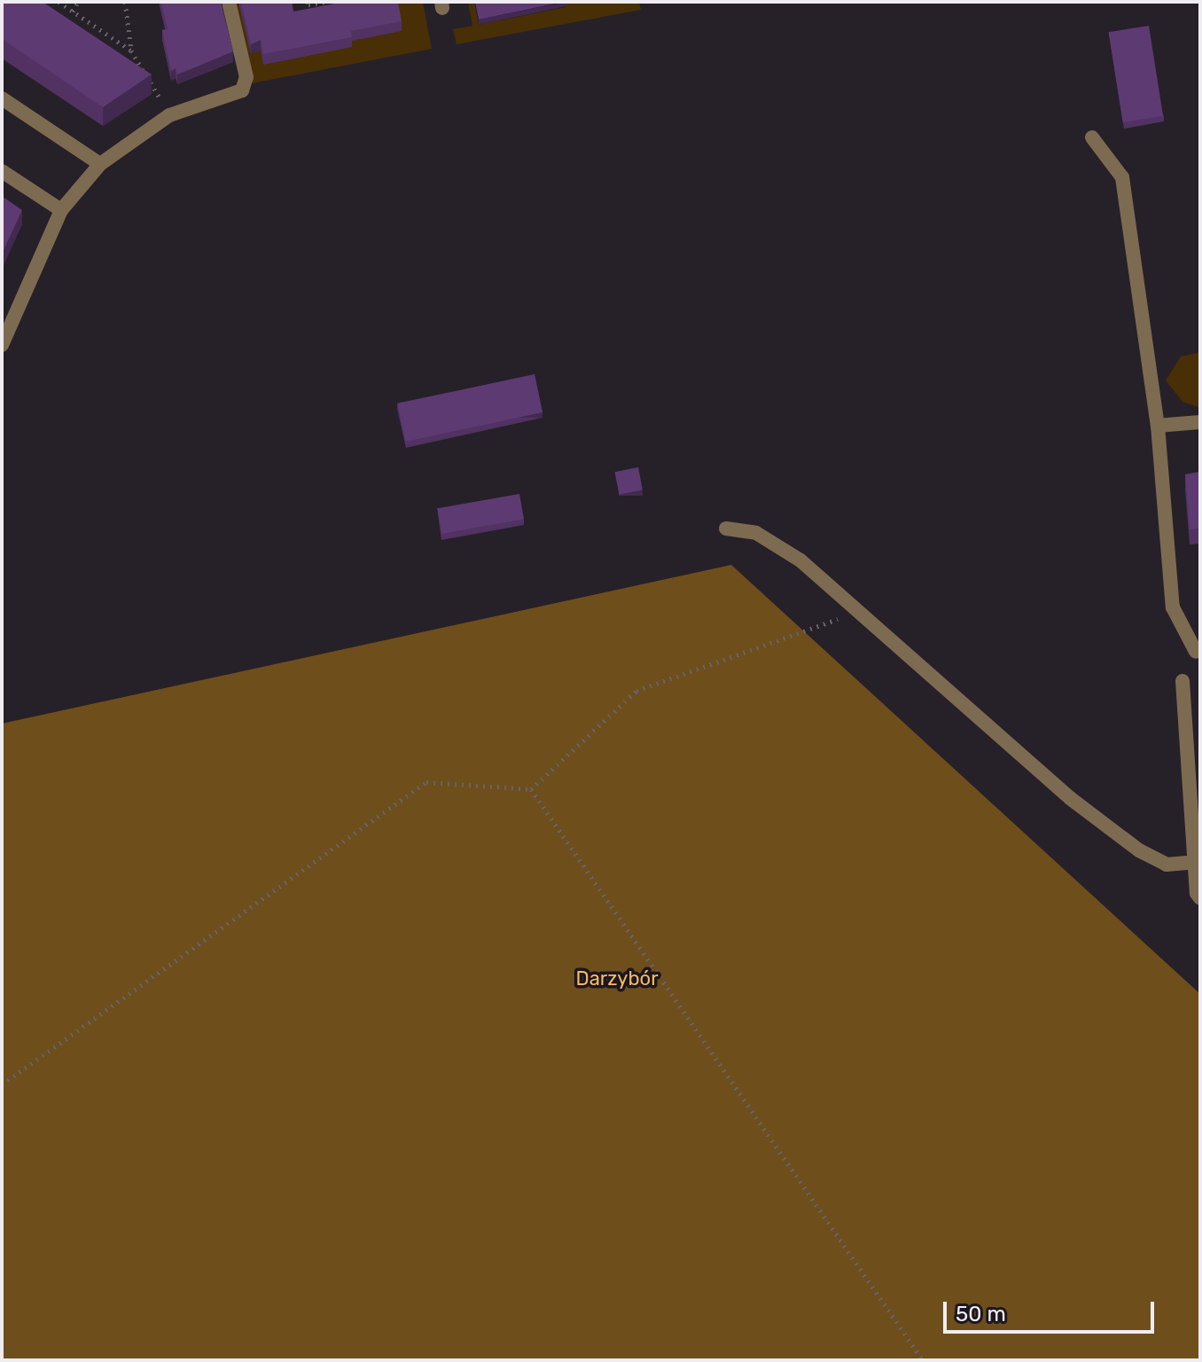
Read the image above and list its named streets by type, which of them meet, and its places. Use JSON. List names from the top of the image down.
{
  "parks": ["Darzybór"],
  "scale_bar": "50 m"
}
